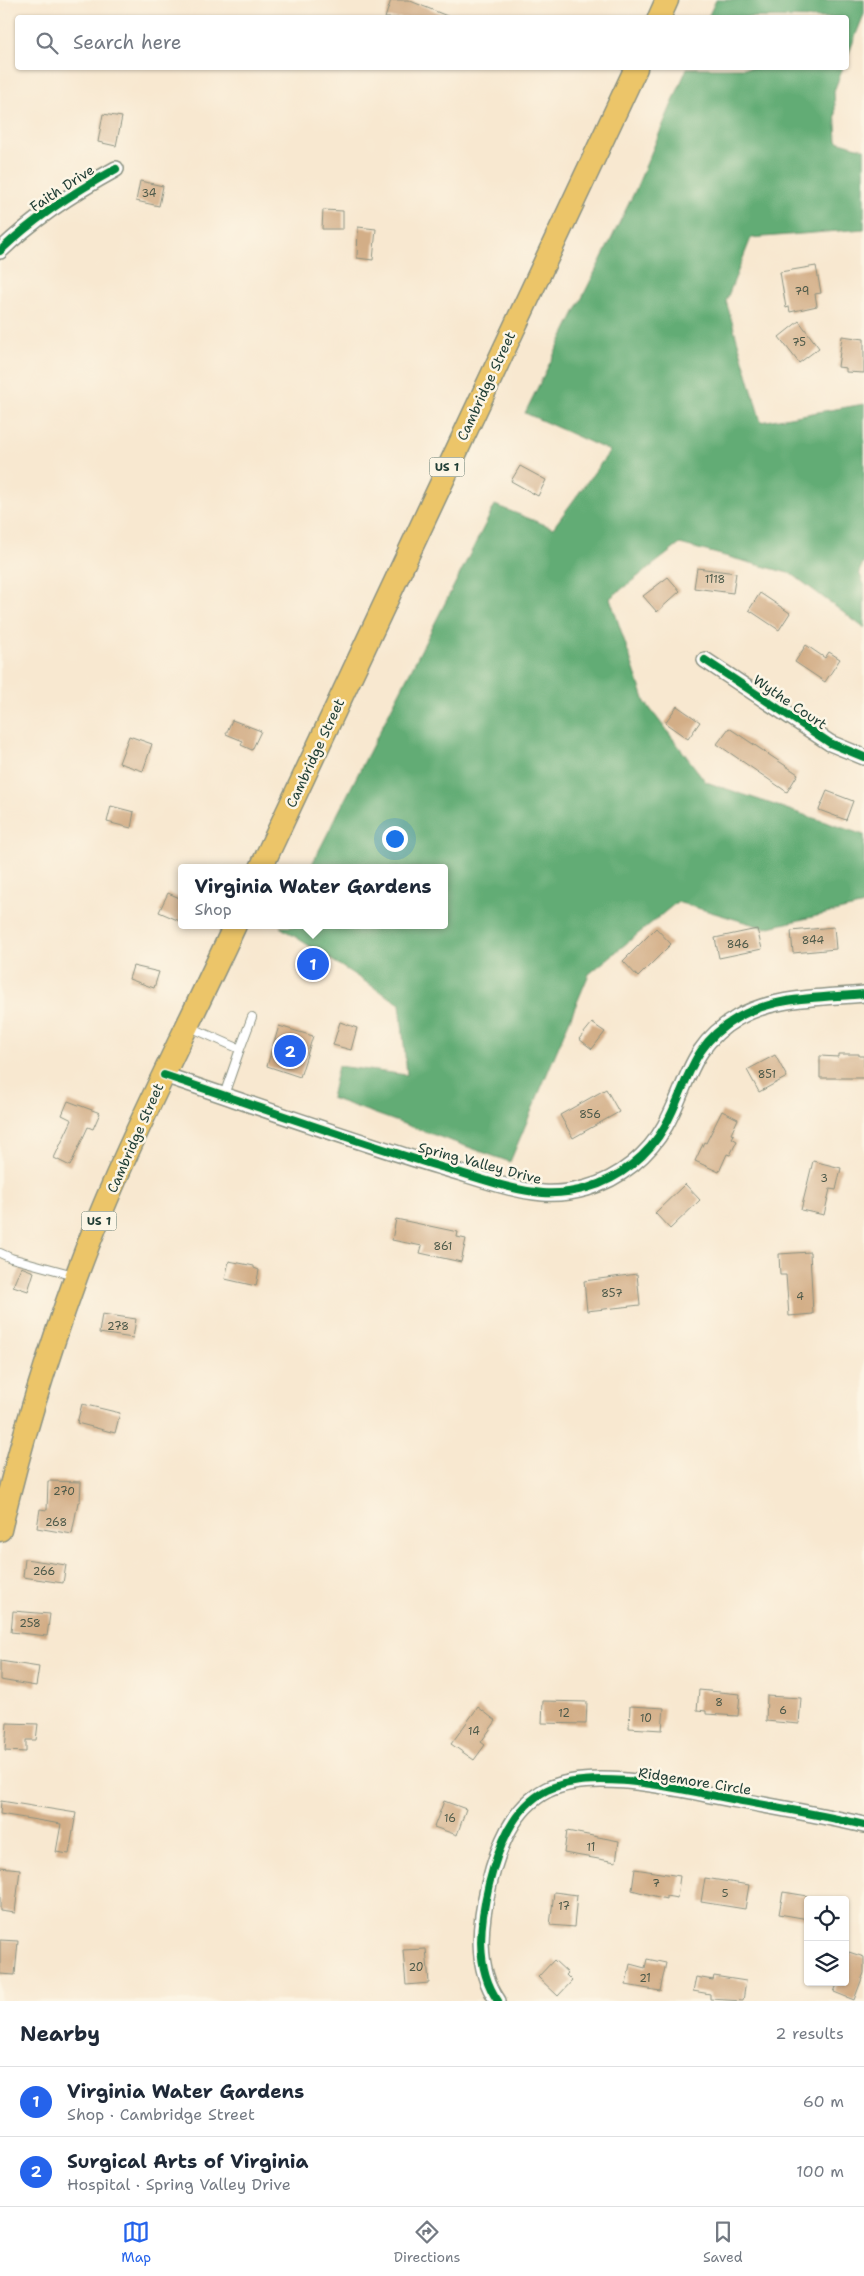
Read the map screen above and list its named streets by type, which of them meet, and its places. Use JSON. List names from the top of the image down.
{
  "streets": {
    "main road": ["Cambridge Street", "US 1"],
    "street": [
      "Faith Drive",
      "Wythe Court",
      "Spring Valley Drive",
      "Ridgemore Circle"
    ]
  },
  "crossings": [
    ["Cambridge Street", "Spring Valley Drive"]
  ],
  "house_numbers": [
    "34",
    "79",
    "75",
    "1118",
    "844",
    "846",
    "851",
    "856",
    "3",
    "861",
    "857",
    "4",
    "278",
    "270",
    "268",
    "266",
    "258",
    "8",
    "6",
    "12",
    "10",
    "14",
    "16",
    "11",
    "7",
    "5",
    "17",
    "20",
    "21"
  ],
  "page": {
    "search": "Search here",
    "popup": ["Virginia Water Gardens", "Shop"],
    "pins": ["1", "2"],
    "heading": ["Nearby", "2 results"],
    "list": [
      {
        "mark": "1",
        "name": "Virginia Water Gardens",
        "note": "Shop · Cambridge Street",
        "value": "60 m"
      },
      {
        "mark": "2",
        "name": "Surgical Arts of Virginia",
        "note": "Hospital · Spring Valley Drive",
        "value": "100 m"
      }
    ],
    "nav": ["Map", "Directions", "Saved"]
  }
}
